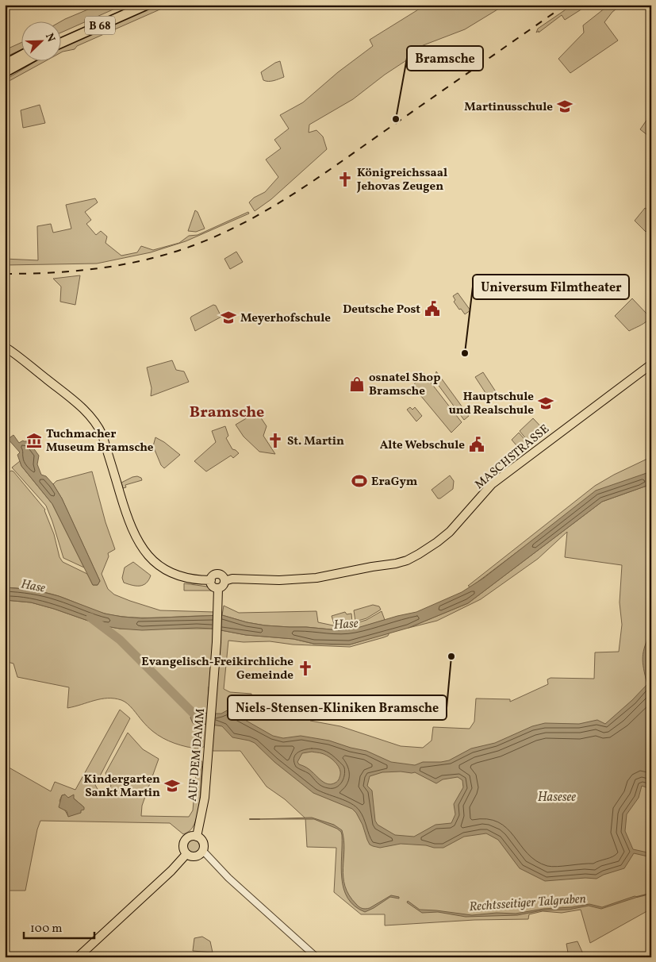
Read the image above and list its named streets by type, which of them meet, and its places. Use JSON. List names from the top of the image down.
{
  "streets": {
    "highway": ["B 68"],
    "main road": ["MASCHSTRASSE", "AUF DEM DAMM"]
  },
  "crossings": [
    ["MASCHSTRASSE", "AUF DEM DAMM"]
  ],
  "districts": ["Bramsche"],
  "water": ["Hase", "Hasesee", "Rechtsseitiger Talgraben"],
  "places": {
    "school or university": [
      "Martinusschule",
      "Meyerhofschule",
      "Hauptschule und Realschule",
      "Kindergarten Sankt Martin"
    ],
    "other": ["Bramsche", "Universum Filmtheater", "Niels-Stensen-Kliniken Bramsche"],
    "church": ["Königreichssaal Jehovas Zeugen", "St. Martin", "Evangelisch-Freikirchliche Gemeinde"],
    "public building": ["Deutsche Post", "Alte Webschule"],
    "shop": ["osnatel Shop Bramsche"],
    "museum": ["Tuchmacher Museum Bramsche"],
    "sports": ["EraGym"]
  },
  "scale_bar": "100 m",
  "north": "top right"
}
